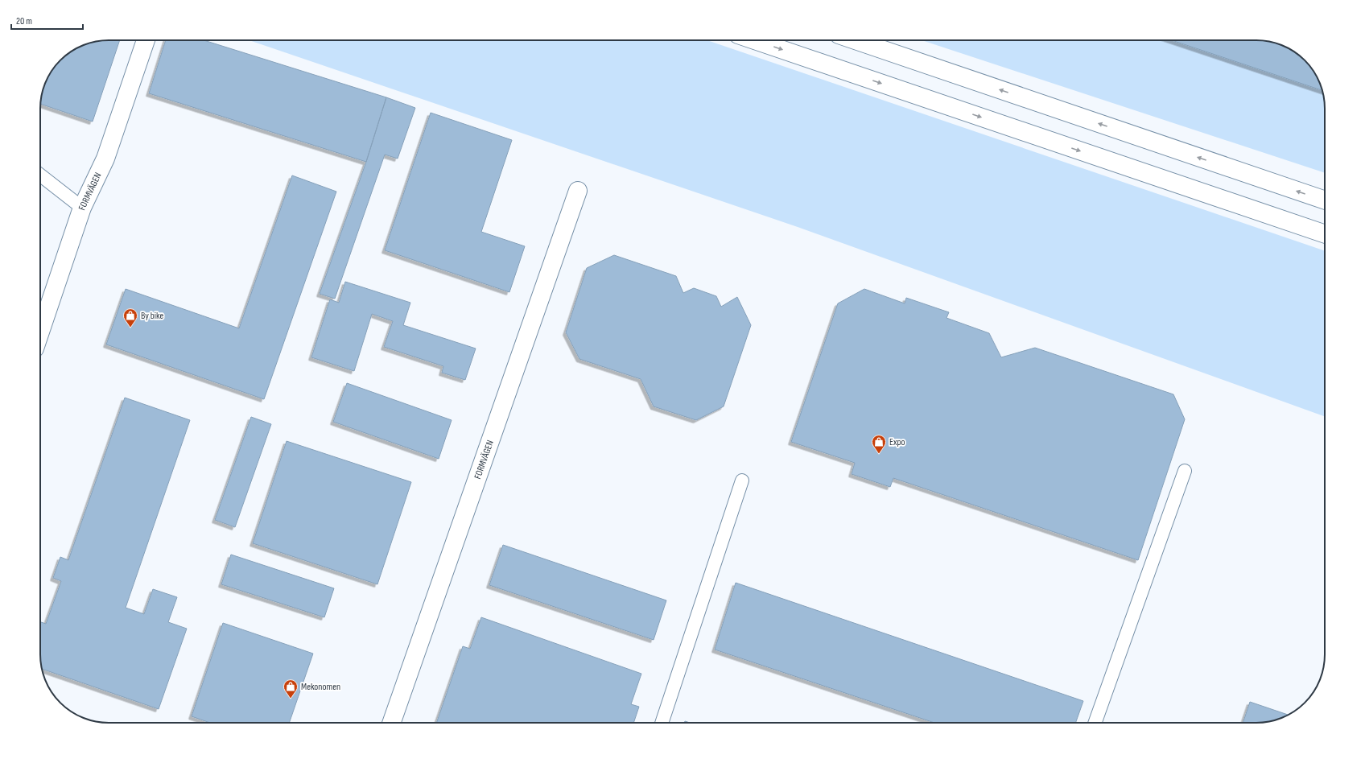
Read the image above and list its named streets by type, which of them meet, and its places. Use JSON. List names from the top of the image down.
{
  "streets": {
    "main road": ["FORMVÄGEN"]
  },
  "places": {
    "shop": ["By bike", "Expo", "Mekonomen"]
  },
  "scale_bar": "20 m"
}
